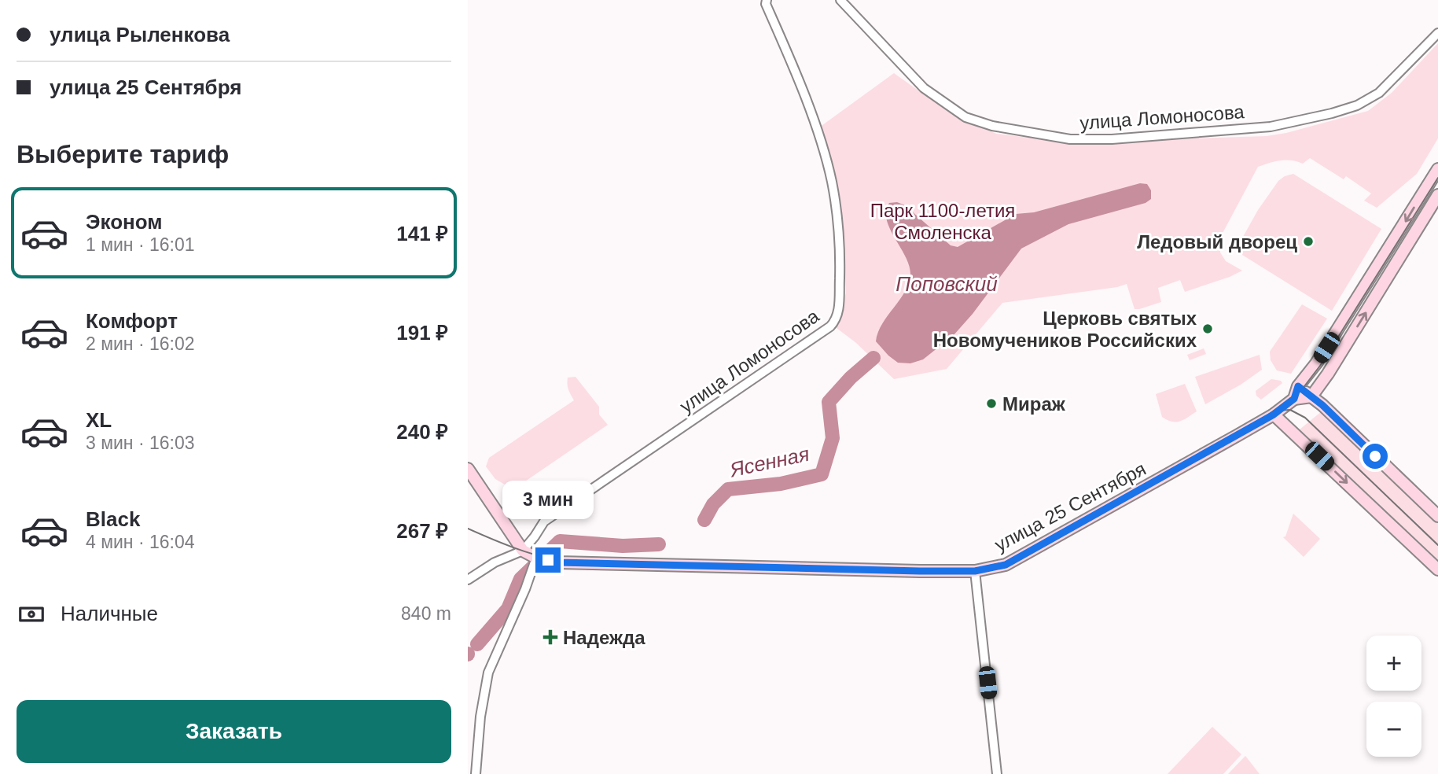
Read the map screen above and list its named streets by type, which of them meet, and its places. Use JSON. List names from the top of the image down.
{
  "streets": {
    "main road": ["улица 25 Сентября"],
    "street": ["улица Ломоносова"]
  },
  "crossings": [
    ["улица Ломоносова", "улица 25 Сентября"]
  ],
  "water": ["Поповский", "Ясенная"],
  "parks": ["Парк 1100-летия Смоленска"],
  "places": {
    "other": ["Ледовый дворец", "Церковь святых Новомучеников Российских", "Мираж"],
    "health": ["Надежда"]
  },
  "page": {
    "banner": ["улица Рыленкова", "улица 25 Сентября"],
    "heading": "Выберите тариф",
    "list": [
      {
        "name": "Эконом",
        "note": "1 мин · 16:01",
        "value": "141 ₽"
      },
      {
        "name": "Комфорт",
        "note": "2 мин · 16:02",
        "value": "191 ₽"
      },
      {
        "name": "XL",
        "note": "3 мин · 16:03",
        "value": "240 ₽"
      },
      {
        "name": "Black",
        "note": "4 мин · 16:04",
        "value": "267 ₽"
      }
    ],
    "bubble": "3 мин",
    "pay": ["Наличные", "840 m"],
    "map_buttons": ["+", "−"],
    "buttons": "Заказать"
  }
}
